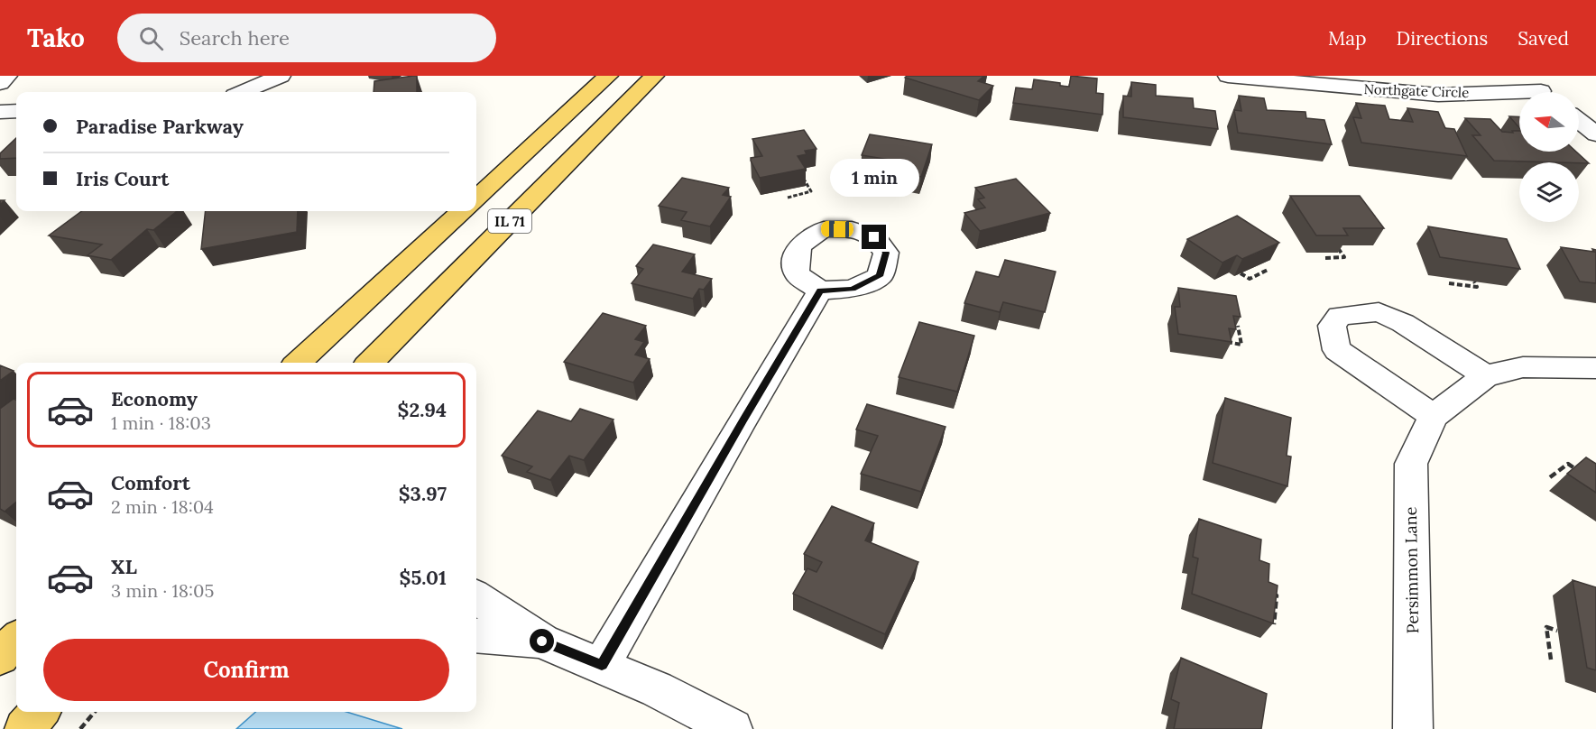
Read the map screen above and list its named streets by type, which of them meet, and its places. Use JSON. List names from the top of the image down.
{
  "streets": {
    "main road": ["IL 71"],
    "street": ["Northgate Circle", "Persimmon Lane"]
  },
  "north": "left",
  "page": {
    "header": "Tako",
    "search": "Search here",
    "nav": ["Map", "Directions", "Saved"],
    "banner": ["Paradise Parkway", "Iris Court"],
    "bubble": "1 min",
    "list": [
      {
        "name": "Economy",
        "note": "1 min · 18:03",
        "value": "$2.94"
      },
      {
        "name": "Comfort",
        "note": "2 min · 18:04",
        "value": "$3.97"
      },
      {
        "name": "XL",
        "note": "3 min · 18:05",
        "value": "$5.01"
      }
    ],
    "buttons": "Confirm"
  }
}
